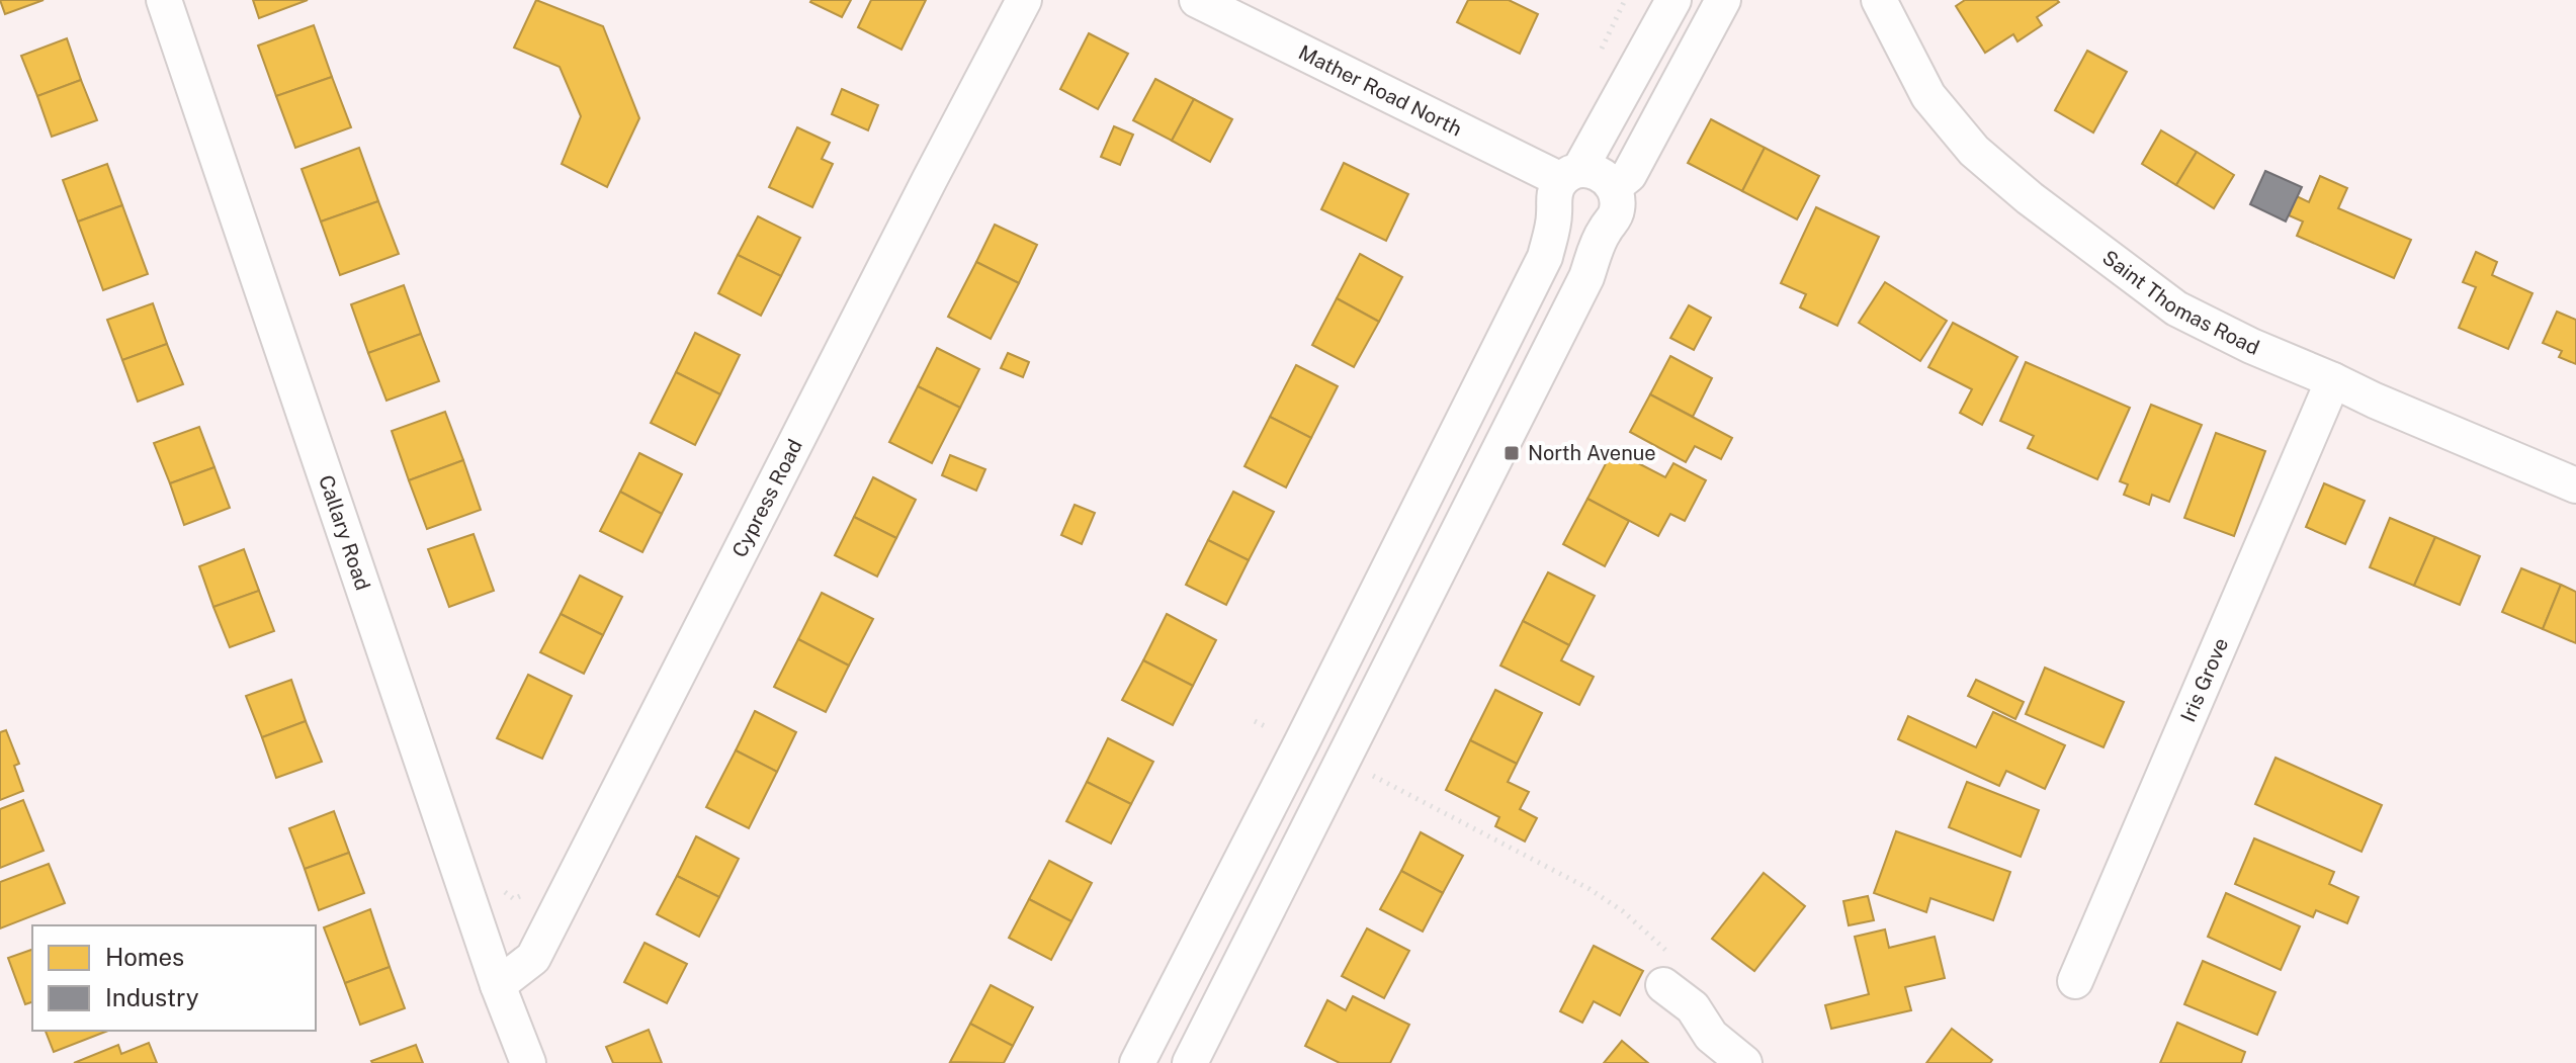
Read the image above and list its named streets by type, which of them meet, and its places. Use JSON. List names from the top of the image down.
{
  "streets": {
    "street": [
      "Mather Road North",
      "Saint Thomas Road",
      "Cypress Road",
      "Callary Road",
      "Iris Grove"
    ]
  },
  "crossings": [
    ["Saint Thomas Road", "Iris Grove"],
    ["Cypress Road", "Callary Road"]
  ],
  "places": {
    "transit": ["North Avenue"]
  },
  "legend": ["Homes", "Industry"]
}
